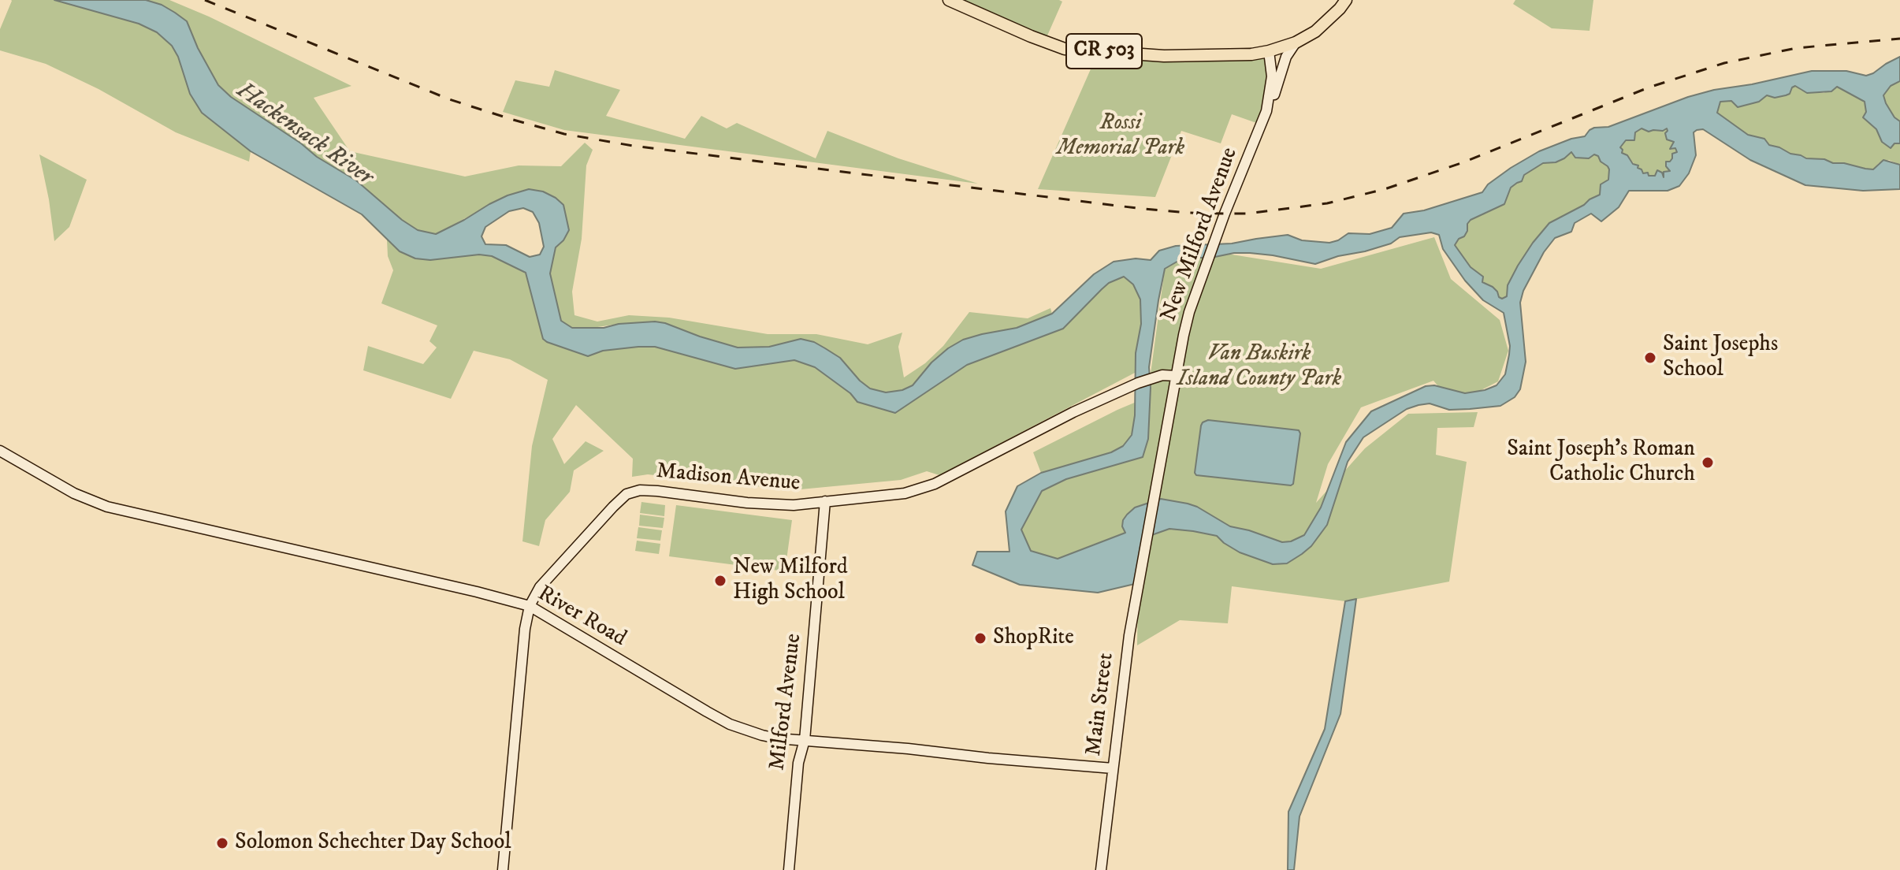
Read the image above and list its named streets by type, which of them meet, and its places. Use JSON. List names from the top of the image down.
{
  "streets": {
    "main road": [
      "CR 503",
      "New Milford Avenue",
      "Madison Avenue",
      "River Road",
      "Milford Avenue",
      "Main Street"
    ]
  },
  "crossings": [
    ["CR 503", "New Milford Avenue"],
    ["New Milford Avenue", "Madison Avenue"],
    ["New Milford Avenue", "Main Street"],
    ["Madison Avenue", "River Road"],
    ["Madison Avenue", "Milford Avenue"],
    ["River Road", "Milford Avenue"],
    ["River Road", "Main Street"]
  ],
  "water": ["Hackensack River"],
  "parks": ["Rossi Memorial Park", "Van Buskirk Island County Park"],
  "places": [
    "Saint Josephs School",
    "Saint Joseph's Roman Catholic Church",
    "New Milford High School",
    "ShopRite",
    "Solomon Schechter Day School"
  ]
}
